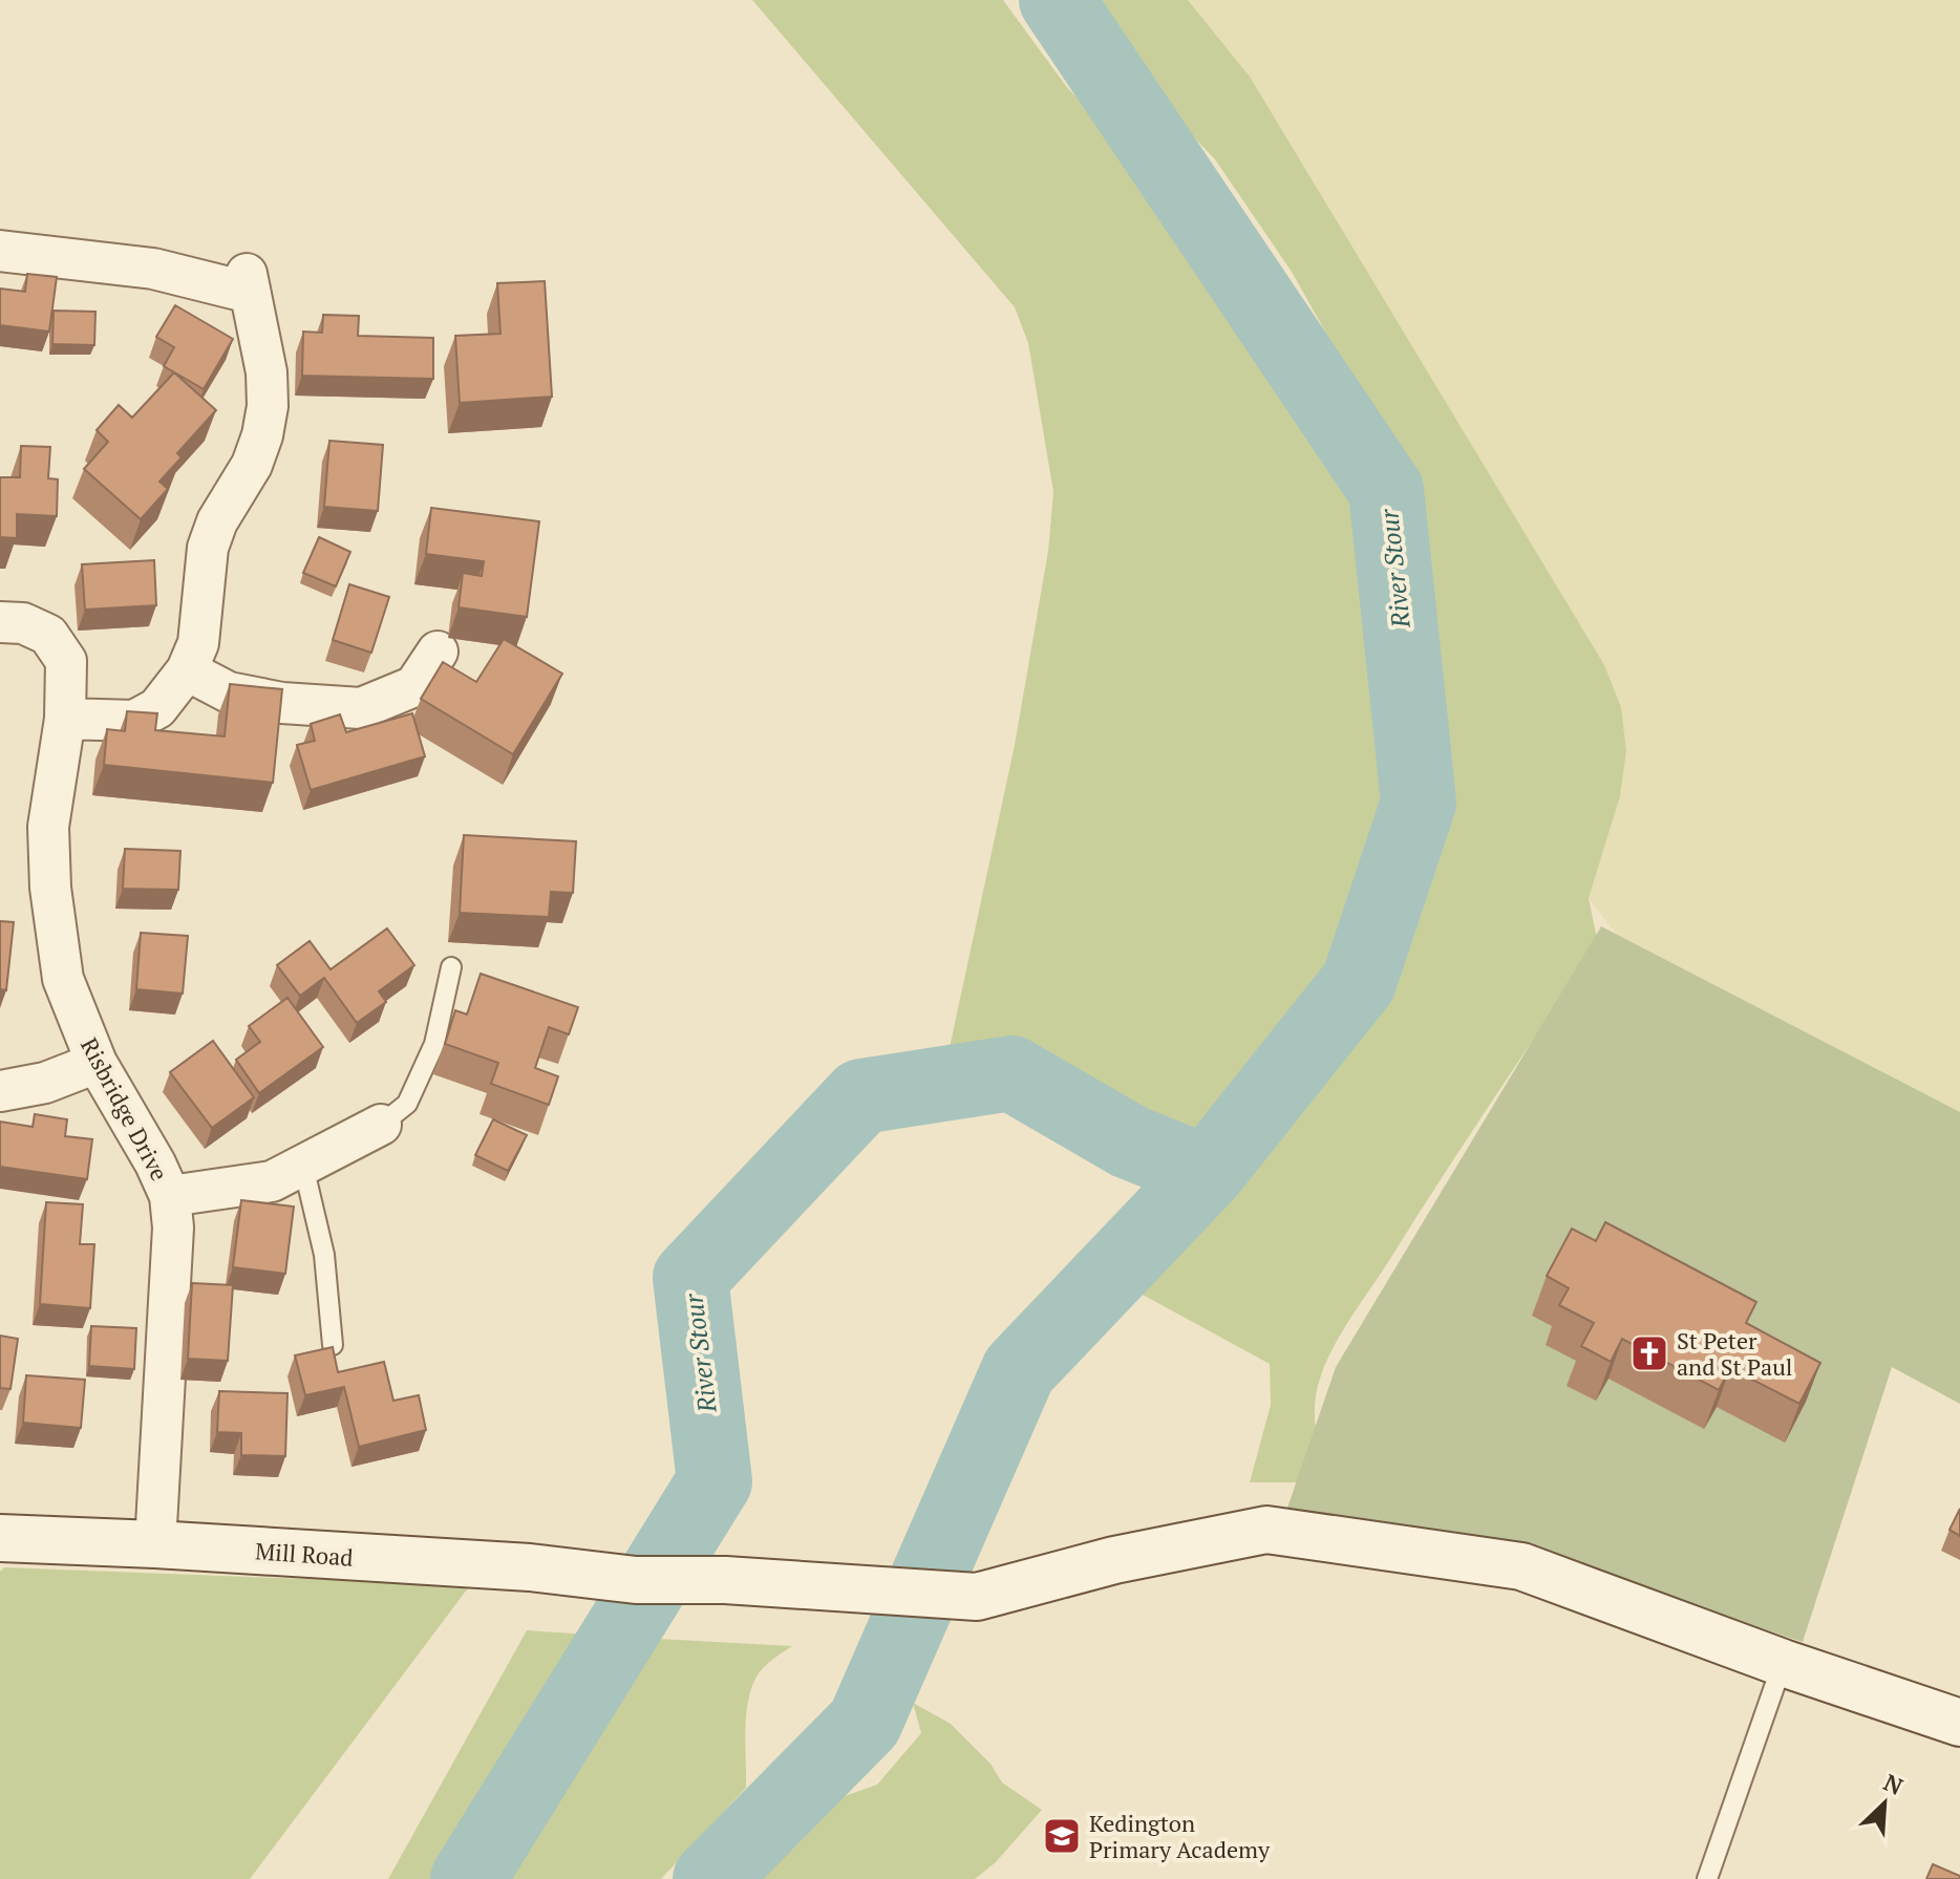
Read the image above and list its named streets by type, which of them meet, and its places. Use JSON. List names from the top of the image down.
{
  "streets": {
    "street": ["Risbridge Drive", "Mill Road"]
  },
  "crossings": [
    ["Risbridge Drive", "Mill Road"]
  ],
  "water": ["River Stour"],
  "places": {
    "church": ["St Peter and St Paul"],
    "school or university": ["Kedington Primary Academy"]
  },
  "north": "top right"
}
